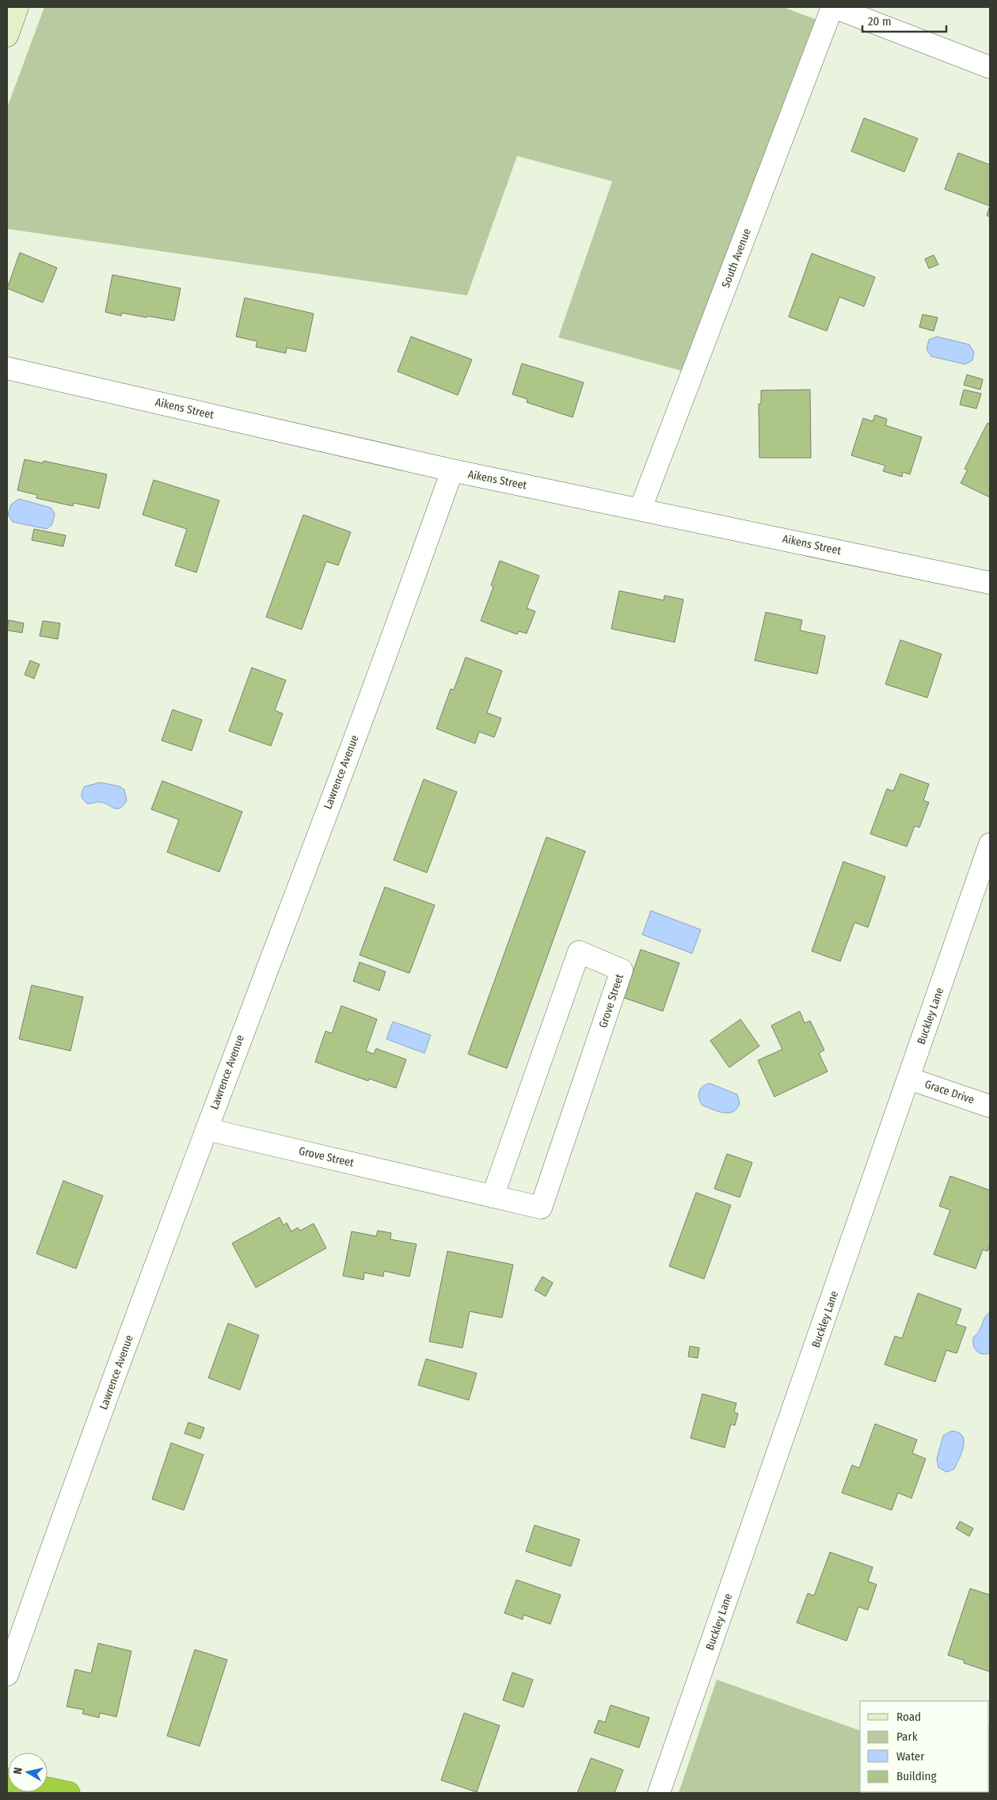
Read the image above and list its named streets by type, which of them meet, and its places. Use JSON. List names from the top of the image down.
{
  "streets": {
    "street": [
      "South Avenue",
      "Aikens Street",
      "Lawrence Avenue",
      "Grove Street",
      "Buckley Lane",
      "Grace Drive"
    ]
  },
  "crossings": [
    ["South Avenue", "Aikens Street"],
    ["Aikens Street", "Lawrence Avenue"],
    ["Lawrence Avenue", "Grove Street"],
    ["Buckley Lane", "Grace Drive"]
  ],
  "legend": [
    "Road",
    "Park",
    "Water",
    "Building"
  ],
  "scale_bar": "20 m",
  "north": "left"
}
